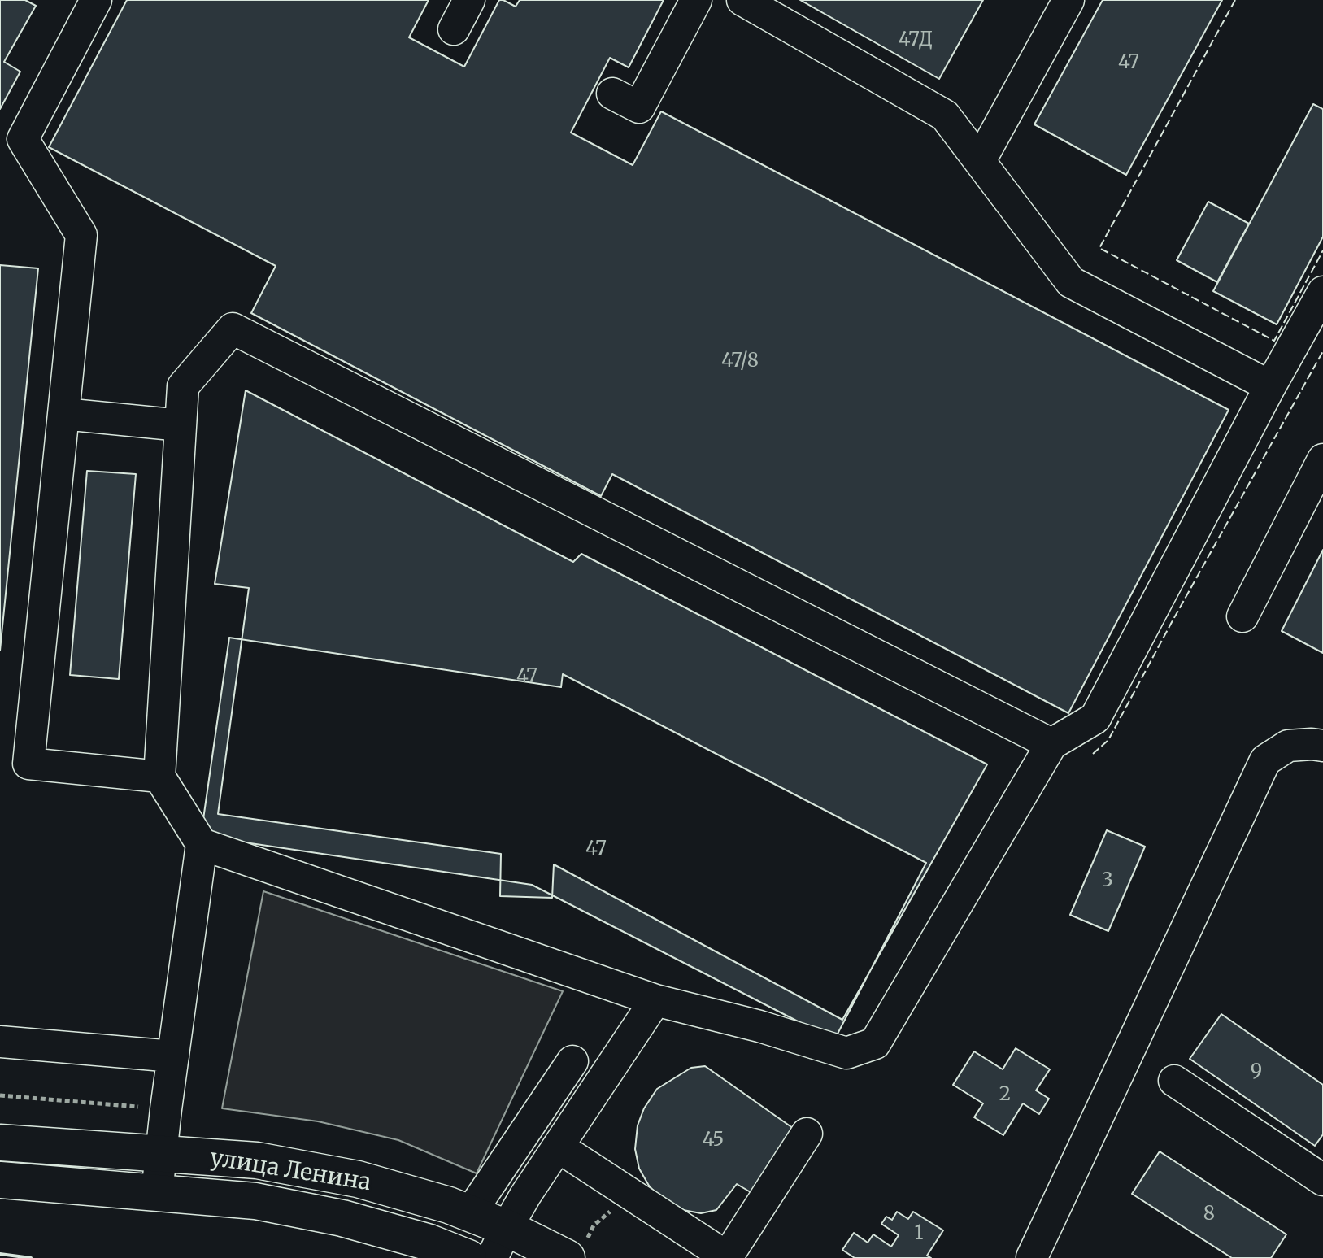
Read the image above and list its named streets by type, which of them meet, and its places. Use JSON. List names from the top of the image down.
{
  "streets": {
    "main road": ["улица Ленина"]
  },
  "house_numbers": [
    "47Д",
    "47",
    "47/8",
    "47",
    "47",
    "3",
    "9",
    "2",
    "45",
    "8",
    "1"
  ]
}
